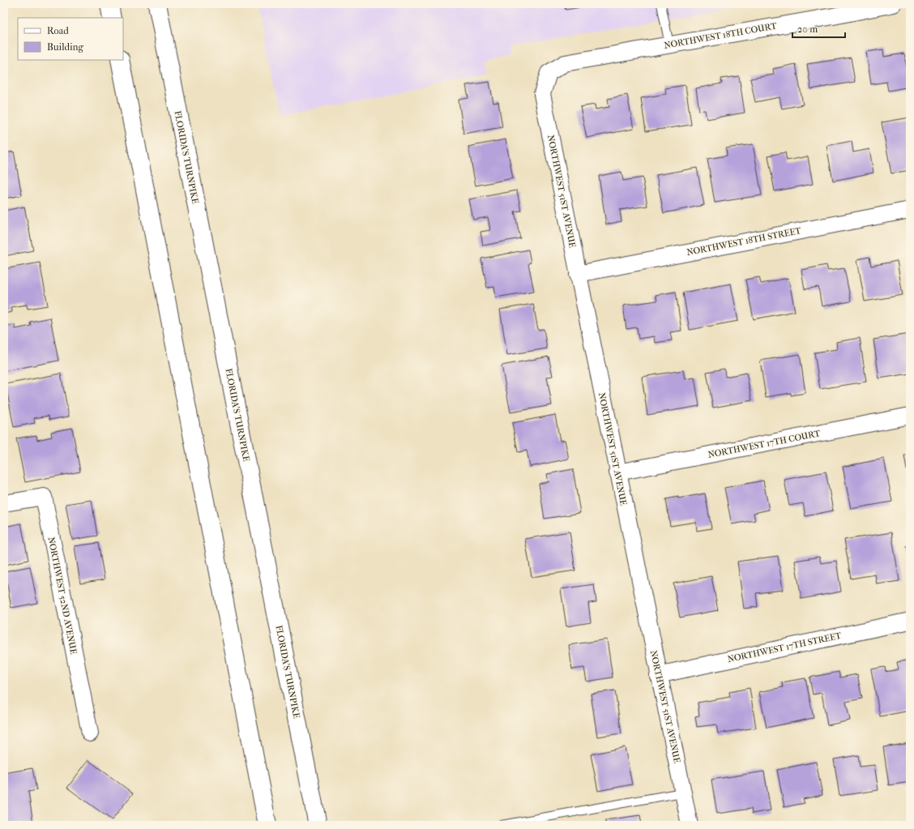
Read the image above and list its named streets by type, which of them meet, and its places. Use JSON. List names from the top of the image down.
{
  "streets": {
    "highway": ["FLORIDA'S TURNPIKE"],
    "street": [
      "NORTHWEST 18TH COURT",
      "NORTHWEST 51ST AVENUE",
      "NORTHWEST 18TH STREET",
      "NORTHWEST 17TH COURT",
      "NORTHWEST 52ND AVENUE",
      "NORTHWEST 17TH STREET"
    ]
  },
  "crossings": [
    ["NORTHWEST 18TH COURT", "NORTHWEST 51ST AVENUE"],
    ["NORTHWEST 51ST AVENUE", "NORTHWEST 18TH STREET"],
    ["NORTHWEST 51ST AVENUE", "NORTHWEST 17TH COURT"],
    ["NORTHWEST 51ST AVENUE", "NORTHWEST 17TH STREET"]
  ],
  "legend": ["Road", "Building"],
  "scale_bar": "20 m"
}
